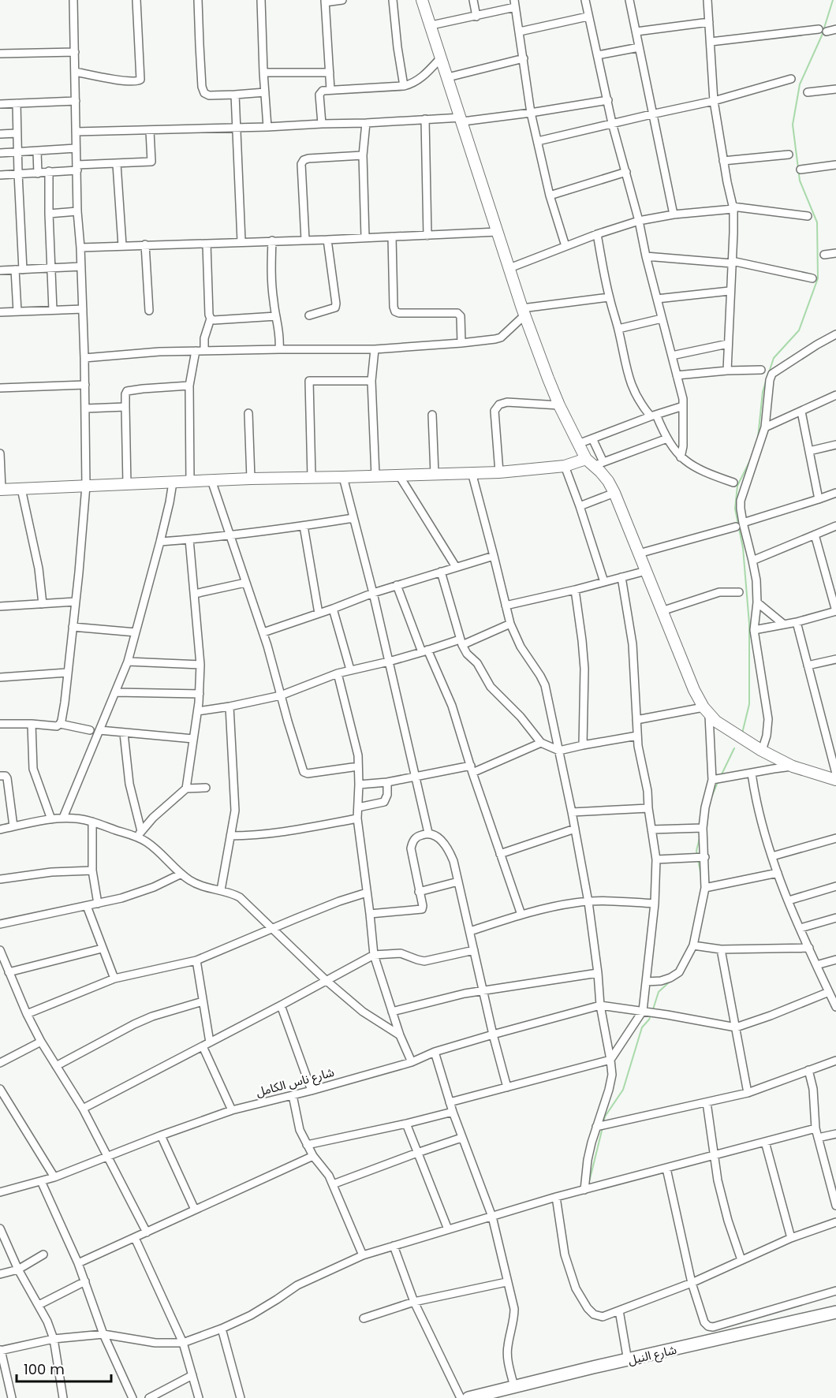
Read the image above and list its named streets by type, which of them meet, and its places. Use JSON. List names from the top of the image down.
{
  "streets": {
    "main road": ["شارع النيل"],
    "street": ["شارع ناس الكامل"]
  },
  "scale_bar": "100 m"
}
